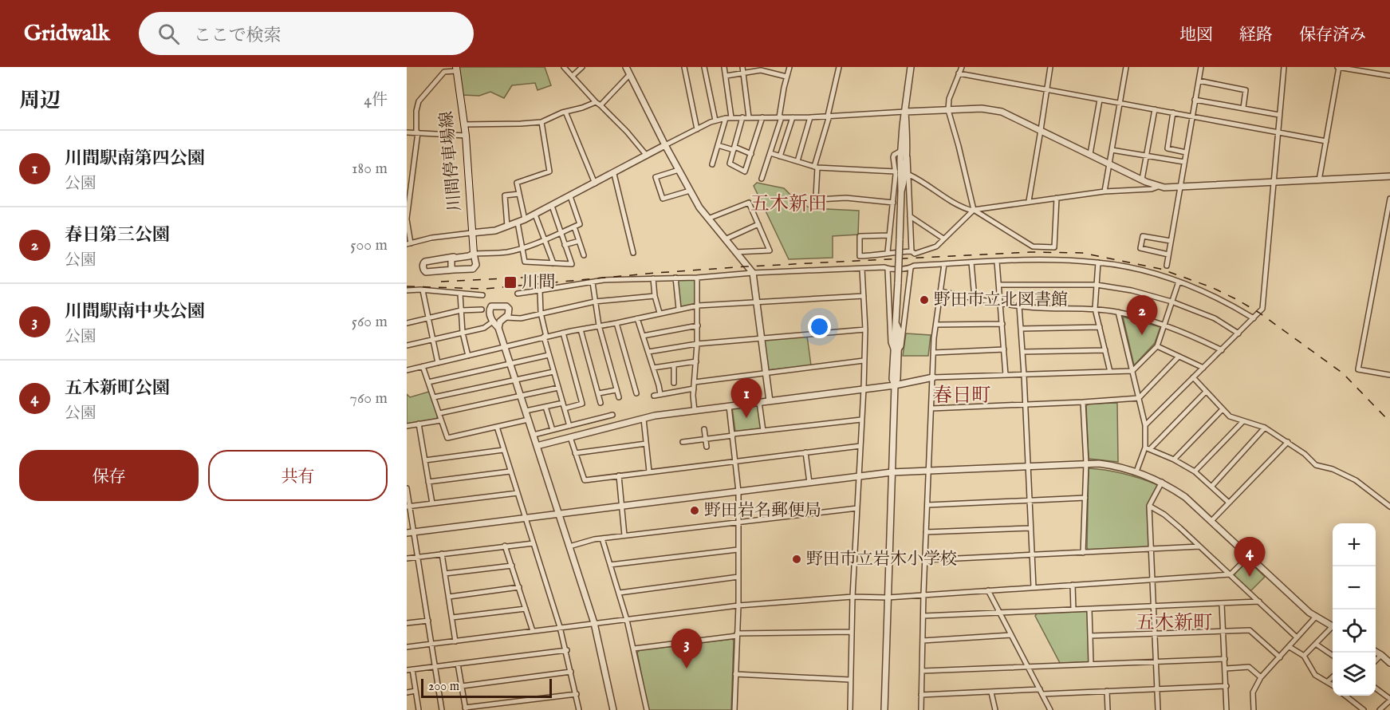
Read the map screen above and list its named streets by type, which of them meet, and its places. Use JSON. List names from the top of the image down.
{
  "streets": {
    "main road": ["川間停車場線"]
  },
  "districts": ["五木新田", "春日町", "五木新町"],
  "places": {
    "transit": ["川間"],
    "other": ["野田市立北図書館", "野田岩名郵便局", "野田市立岩木小学校"]
  },
  "scale_bar": "200 m",
  "page": {
    "header": "Gridwalk",
    "search": "ここで検索",
    "nav": ["地図", "経路", "保存済み"],
    "heading": ["周辺", "4件"],
    "list": [
      {
        "mark": "1",
        "name": "川間駅南第四公園",
        "note": "公園",
        "value": "180 m"
      },
      {
        "mark": "2",
        "name": "春日第三公園",
        "note": "公園",
        "value": "500 m"
      },
      {
        "mark": "3",
        "name": "川間駅南中央公園",
        "note": "公園",
        "value": "560 m"
      },
      {
        "mark": "4",
        "name": "五木新町公園",
        "note": "公園",
        "value": "760 m"
      }
    ],
    "pins": [
      "2",
      "1",
      "4",
      "3"
    ],
    "buttons": ["保存", "共有"],
    "map_buttons": ["+", "−"],
    "scale": "200 m"
  }
}
